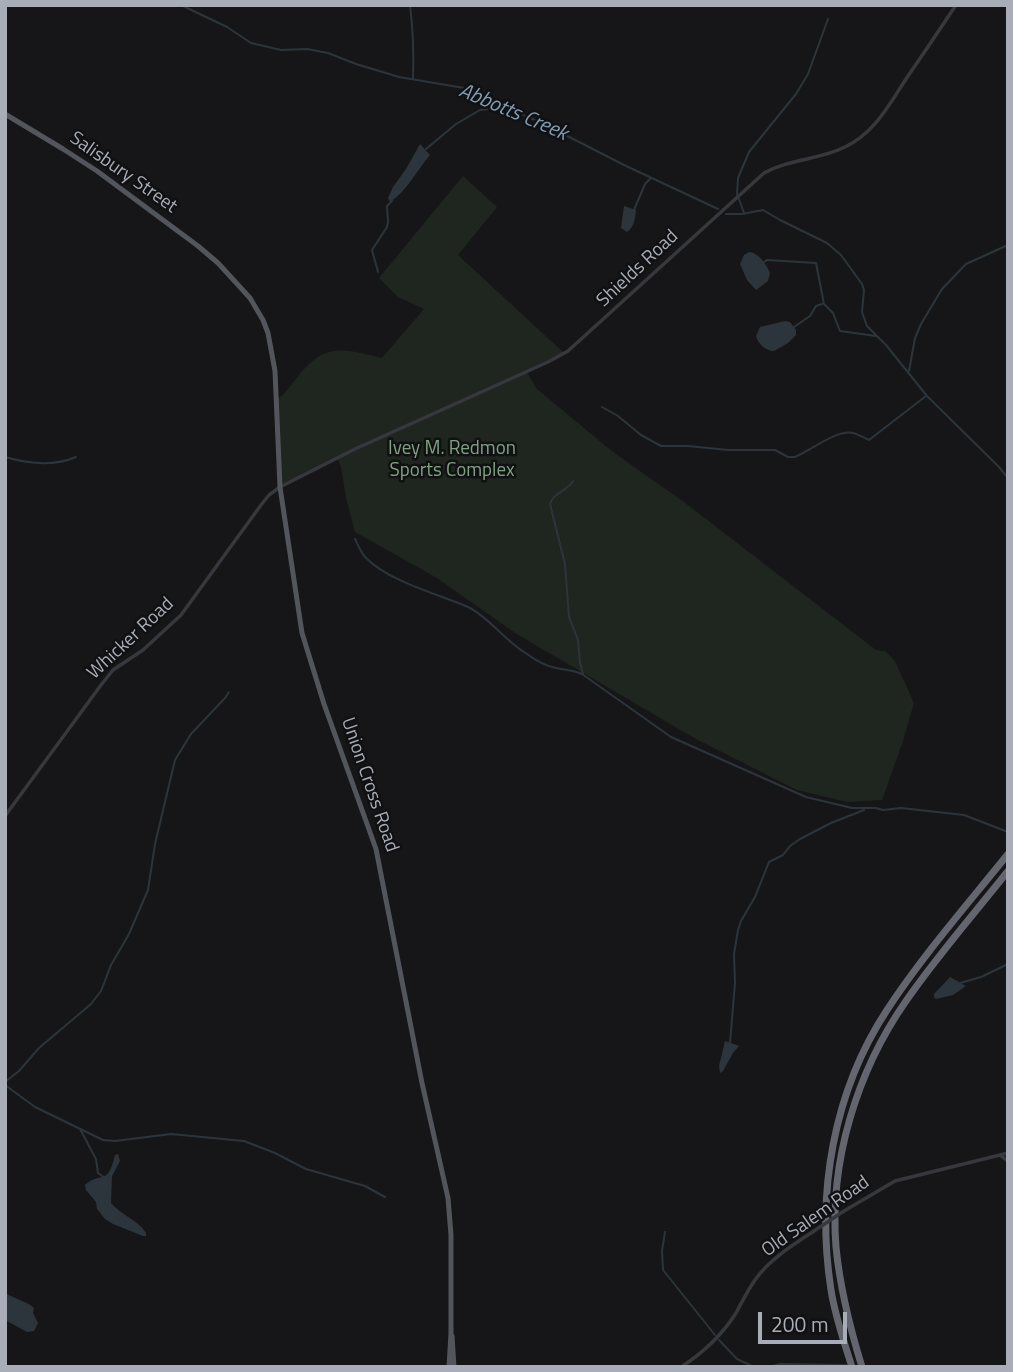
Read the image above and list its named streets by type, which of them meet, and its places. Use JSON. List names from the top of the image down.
{
  "streets": {
    "main road": ["Salisbury Street", "Union Cross Road"],
    "street": ["Shields Road", "Whicker Road", "Old Salem Road"]
  },
  "crossings": [
    ["Salisbury Street", "Union Cross Road"],
    ["Shields Road", "Whicker Road"],
    ["Shields Road", "Union Cross Road"],
    ["Whicker Road", "Union Cross Road"]
  ],
  "water": ["Abbotts Creek"],
  "parks": ["Ivey M. Redmon Sports Complex"],
  "scale_bar": "200 m"
}
